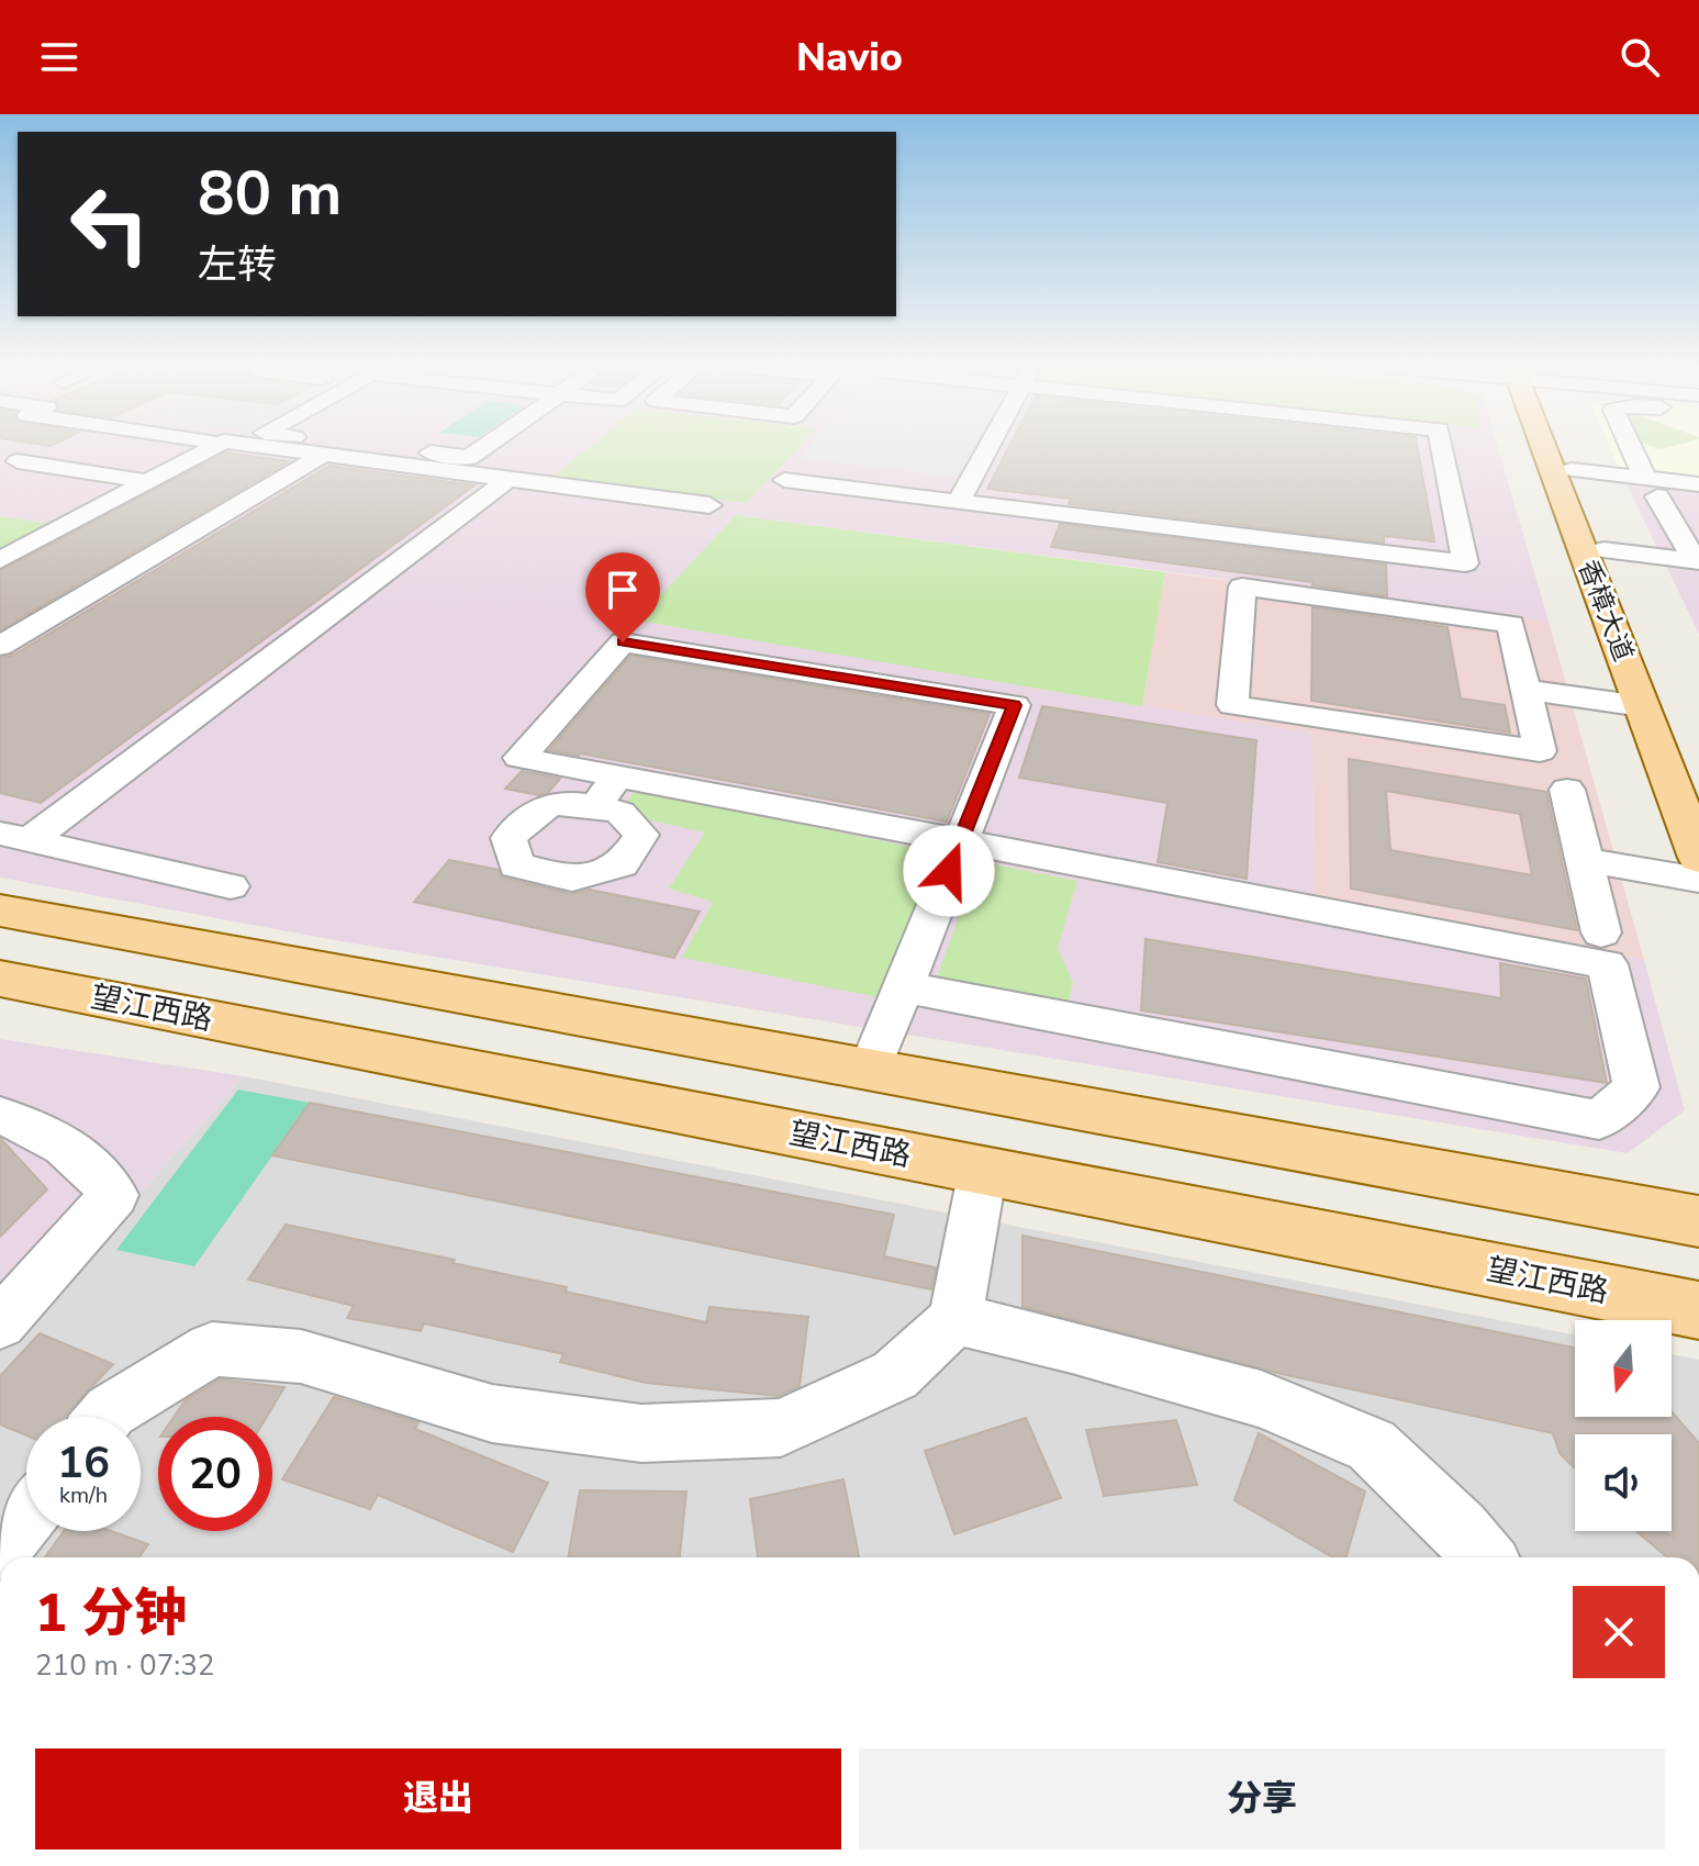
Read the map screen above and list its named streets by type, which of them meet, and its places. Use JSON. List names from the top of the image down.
{
  "streets": {
    "main road": ["香樟大道", "望江西路"]
  },
  "north": "bottom",
  "page": {
    "header": "Navio",
    "turn": ["80 m", "左转"],
    "speed": "16 km/h",
    "limit": "20",
    "heading": ["1 分钟", "210 m · 07:32"],
    "buttons": ["退出", "分享"]
  }
}
